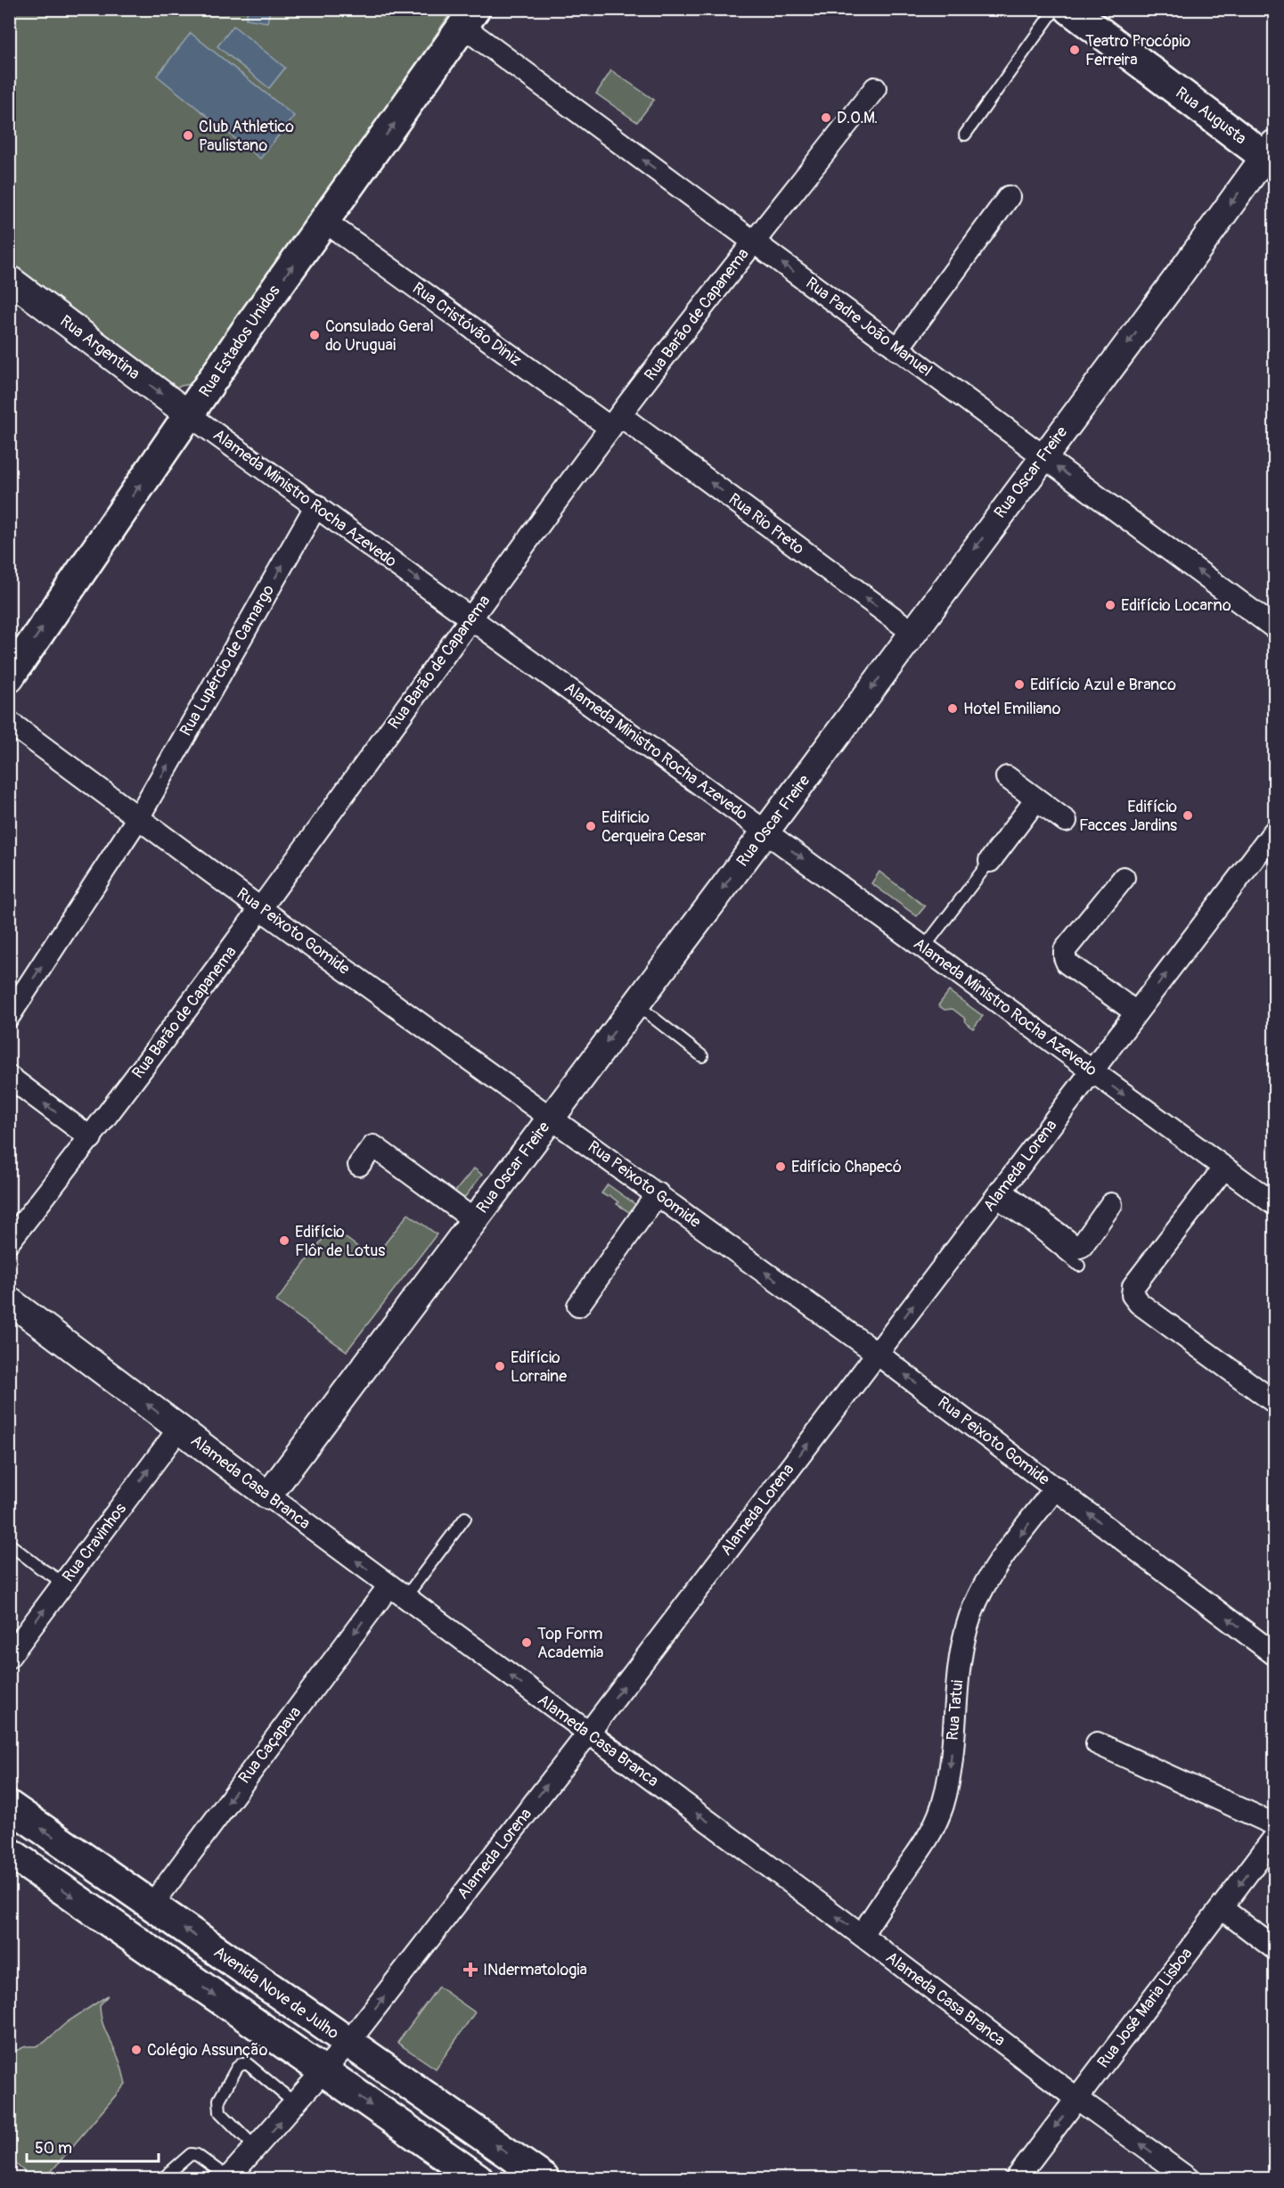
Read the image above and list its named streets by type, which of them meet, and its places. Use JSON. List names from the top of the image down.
{
  "streets": {
    "main road": ["Rua Augusta", "Rua Estados Unidos", "Avenida Nove de Julho"],
    "street": [
      "Rua Barão de Capanema",
      "Rua Cristóvão Diniz",
      "Rua Padre João Manuel",
      "Rua Argentina",
      "Rua Oscar Freire",
      "Alameda Ministro Rocha Azevedo",
      "Rua Rio Preto",
      "Rua Lupércio de Camargo",
      "Rua Peixoto Gomide",
      "Alameda Lorena",
      "Alameda Casa Branca",
      "Rua Cravinhos",
      "Rua Tatui",
      "Rua Caçapava",
      "Rua José Maria Lisboa"
    ]
  },
  "crossings": [
    ["Rua Augusta", "Rua Oscar Freire"],
    ["Rua Barão de Capanema", "Rua Cristóvão Diniz"],
    ["Rua Barão de Capanema", "Rua Padre João Manuel"],
    ["Rua Barão de Capanema", "Alameda Ministro Rocha Azevedo"],
    ["Rua Barão de Capanema", "Rua Rio Preto"],
    ["Rua Barão de Capanema", "Rua Peixoto Gomide"],
    ["Rua Cristóvão Diniz", "Rua Estados Unidos"],
    ["Rua Cristóvão Diniz", "Rua Rio Preto"],
    ["Rua Padre João Manuel", "Rua Estados Unidos"],
    ["Rua Padre João Manuel", "Rua Oscar Freire"],
    ["Rua Estados Unidos", "Rua Argentina"],
    ["Rua Estados Unidos", "Alameda Ministro Rocha Azevedo"],
    ["Rua Argentina", "Alameda Ministro Rocha Azevedo"],
    ["Rua Oscar Freire", "Alameda Ministro Rocha Azevedo"],
    ["Rua Oscar Freire", "Rua Rio Preto"],
    ["Rua Oscar Freire", "Rua Peixoto Gomide"],
    ["Rua Oscar Freire", "Alameda Casa Branca"],
    ["Alameda Ministro Rocha Azevedo", "Rua Lupércio de Camargo"],
    ["Alameda Ministro Rocha Azevedo", "Alameda Lorena"],
    ["Rua Lupércio de Camargo", "Rua Peixoto Gomide"],
    ["Rua Peixoto Gomide", "Alameda Lorena"],
    ["Rua Peixoto Gomide", "Rua Tatui"],
    ["Alameda Lorena", "Alameda Casa Branca"],
    ["Alameda Lorena", "Avenida Nove de Julho"],
    ["Alameda Casa Branca", "Rua Cravinhos"],
    ["Alameda Casa Branca", "Rua Tatui"],
    ["Alameda Casa Branca", "Rua Caçapava"],
    ["Alameda Casa Branca", "Rua José Maria Lisboa"],
    ["Rua Caçapava", "Avenida Nove de Julho"]
  ],
  "one_way": [
    "Rua Padre João Manuel",
    "Rua Estados Unidos",
    "Rua Argentina",
    "Rua Oscar Freire",
    "Alameda Ministro Rocha Azevedo",
    "Rua Rio Preto",
    "Rua Lupércio de Camargo",
    "Rua Peixoto Gomide",
    "Alameda Lorena",
    "Alameda Casa Branca",
    "Rua Cravinhos",
    "Rua Tatui",
    "Rua Caçapava",
    "Rua José Maria Lisboa"
  ],
  "places": {
    "other": [
      "Teatro Procópio Ferreira",
      "D.O.M.",
      "Club Athletico Paulistano",
      "Consulado Geral do Uruguai",
      "Edifício Locarno",
      "Edifício Azul e Branco",
      "Hotel Emiliano",
      "Edifício Facces Jardins",
      "Edificio Cerqueira Cesar",
      "Edifício Chapecó",
      "Edifício Flôr de Lotus",
      "Edifício Lorraine",
      "Top Form Academia",
      "Colégio Assunção"
    ],
    "health": ["INdermatologia"]
  },
  "scale_bar": "50 m"
}
